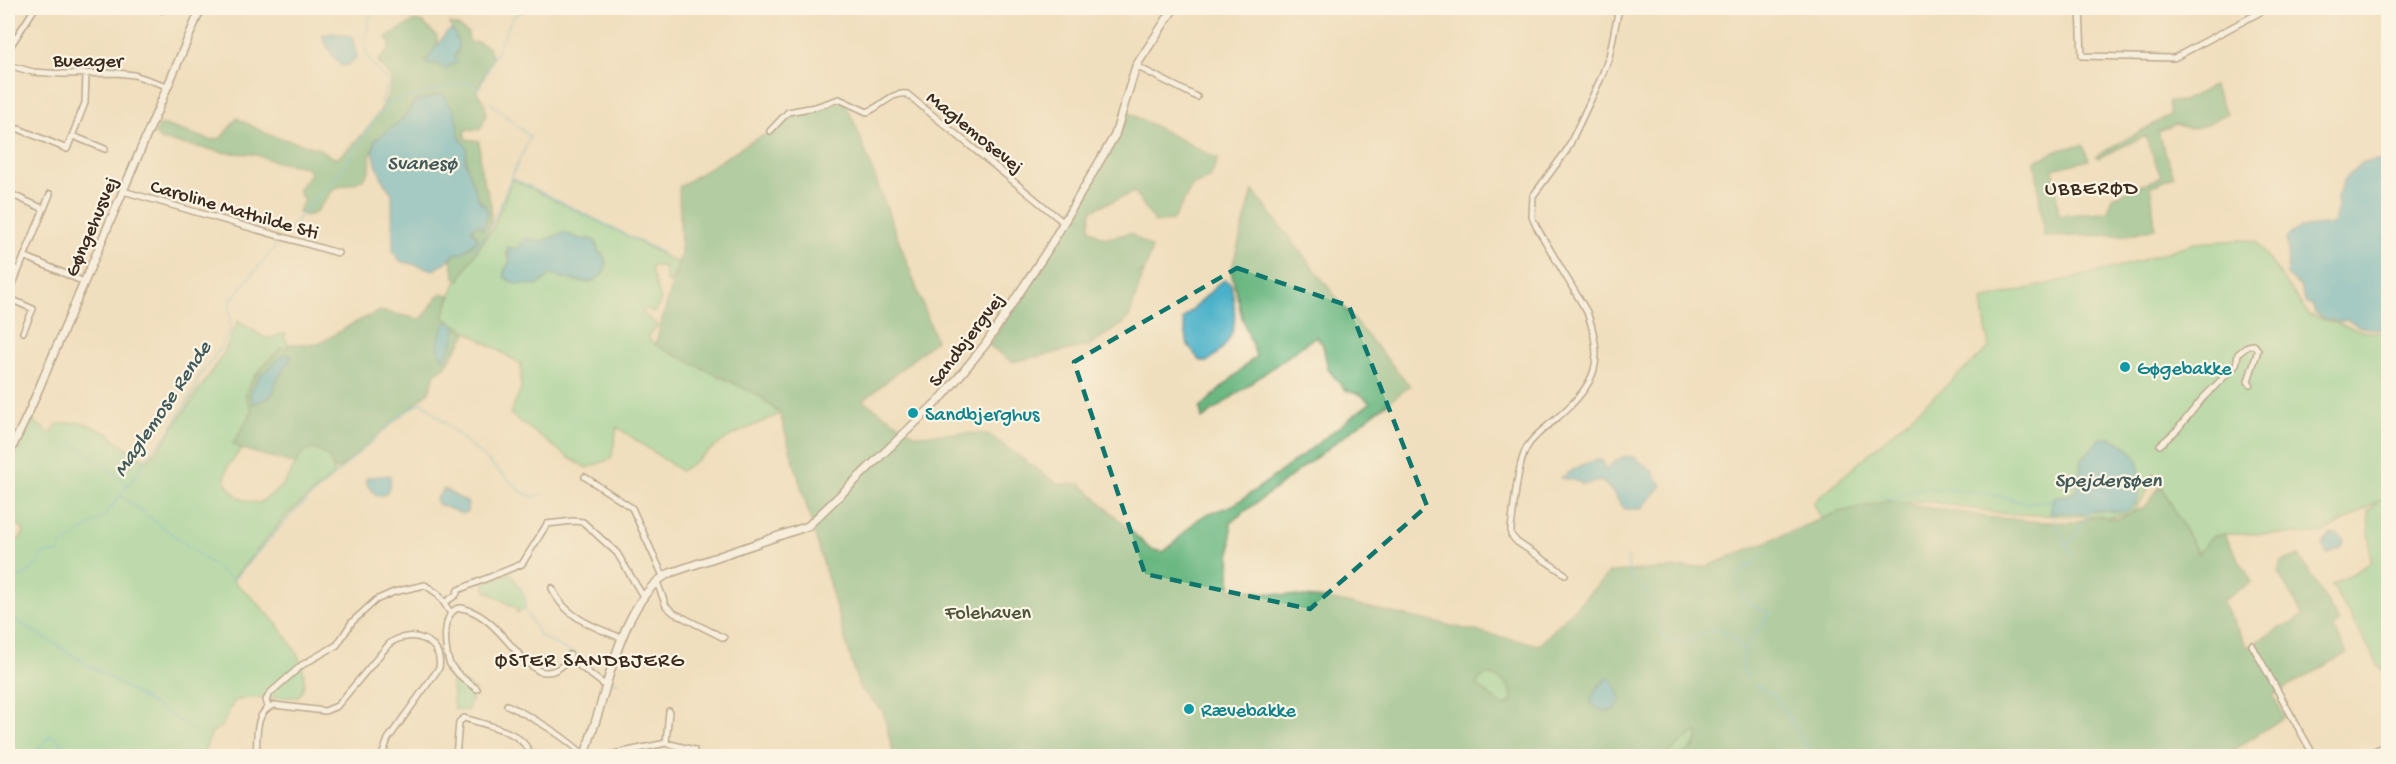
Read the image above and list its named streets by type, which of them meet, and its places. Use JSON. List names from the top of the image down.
{
  "streets": {
    "street": [
      "Bueager",
      "Maglemosevej",
      "Caroline Mathilde Sti",
      "Gøngehusvej",
      "Sandbjergvej"
    ]
  },
  "crossings": [
    ["Bueager", "Gøngehusvej"],
    ["Maglemosevej", "Sandbjergvej"],
    ["Caroline Mathilde Sti", "Gøngehusvej"]
  ],
  "districts": ["UBBERØD", "ØSTER SANDBJERG"],
  "water": ["Svanesø", "Maglemose Rende", "Spejdersøen"],
  "parks": ["Folehaven"],
  "places": ["Gøgebakke", "Sandbjerghus", "Rævebakke"]
}
